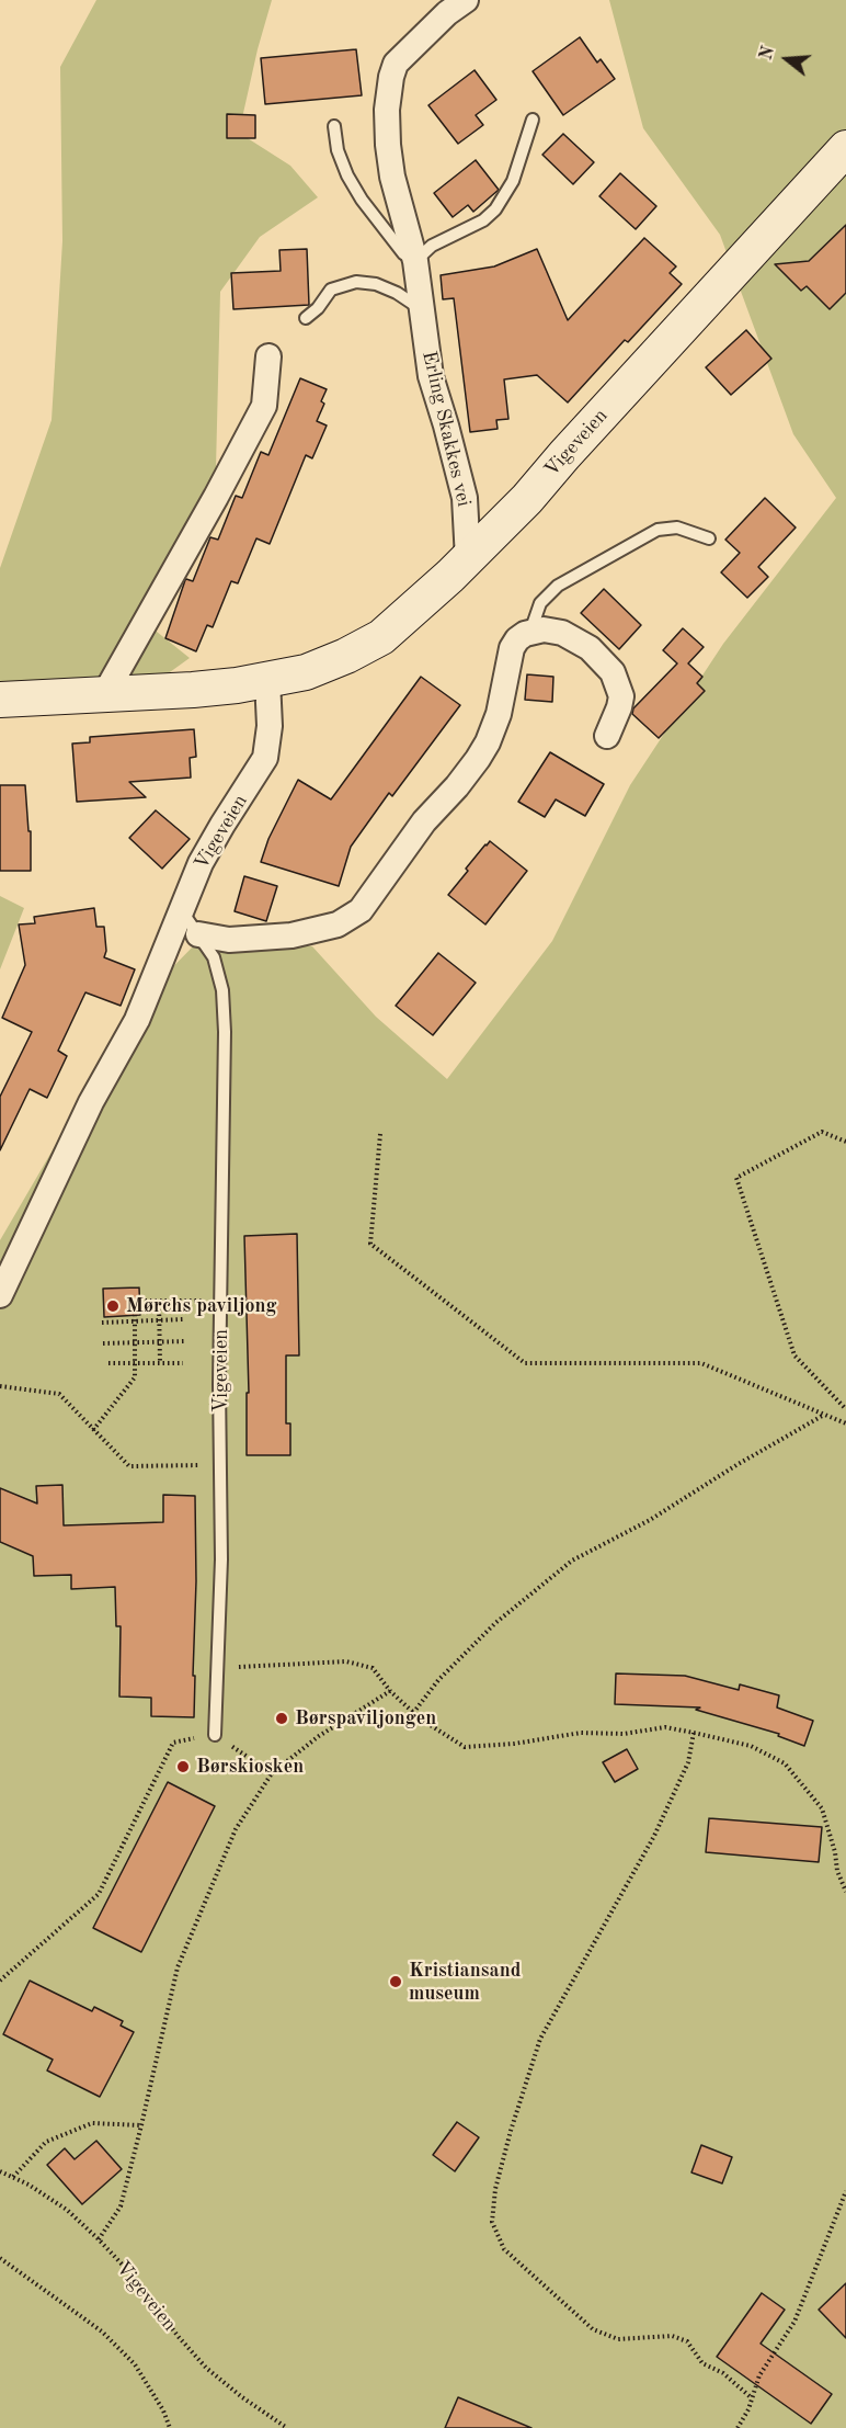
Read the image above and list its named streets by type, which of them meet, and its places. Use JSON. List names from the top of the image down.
{
  "streets": {
    "street": ["Erling Skakkes vei", "Vigeveien"]
  },
  "crossings": [
    ["Erling Skakkes vei", "Vigeveien"]
  ],
  "places": [
    "Mørchs paviljong",
    "Børspaviljongen",
    "Børskiosken",
    "Kristiansand museum"
  ],
  "north": "left"
}
